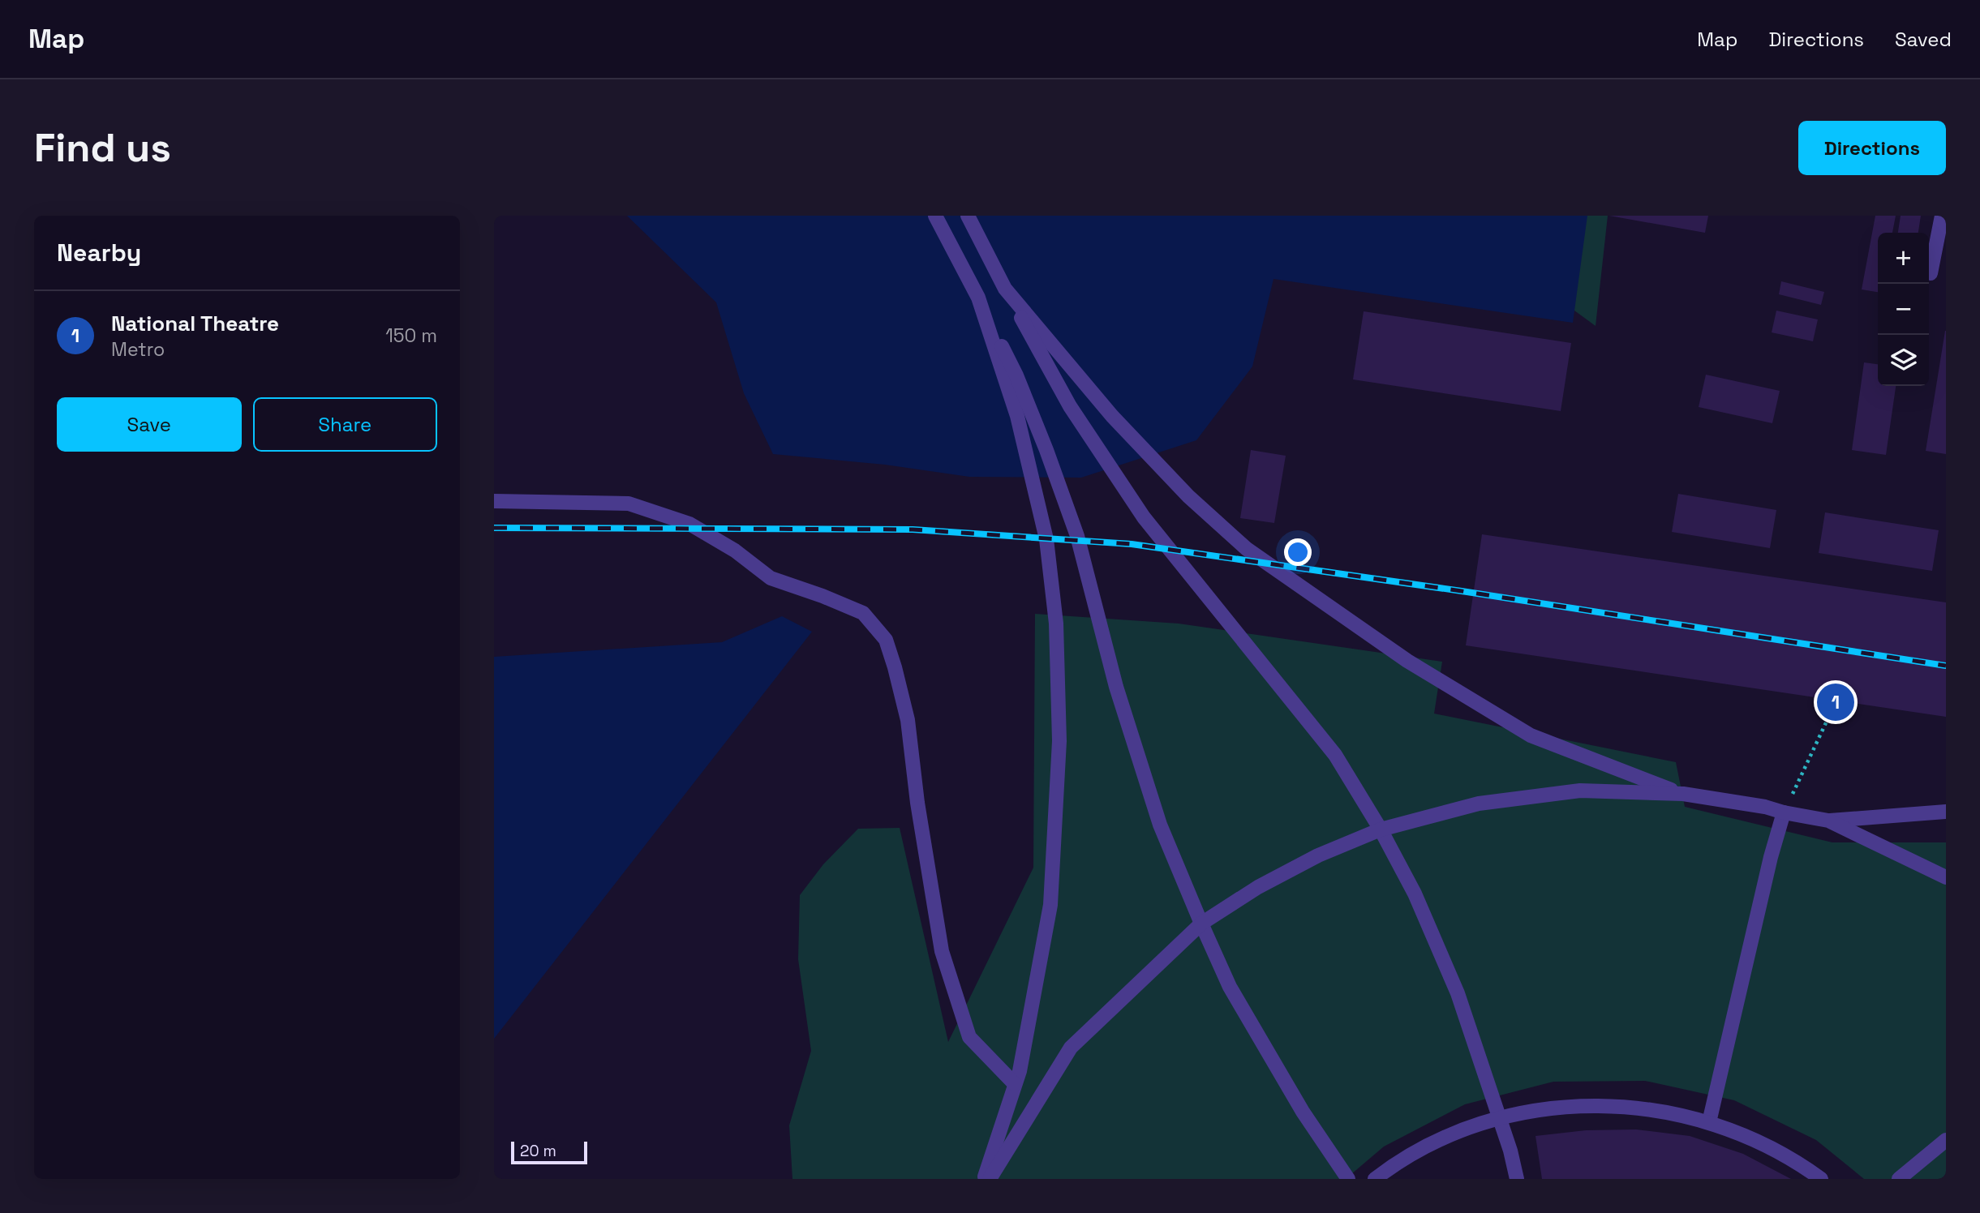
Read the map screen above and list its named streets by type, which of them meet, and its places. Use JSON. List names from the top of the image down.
{
  "scale_bar": "20 m",
  "page": {
    "header": "Map",
    "nav": ["Map", "Directions", "Saved"],
    "buttons": [
      "Directions",
      ["Save", "Share"]
    ],
    "title": "Find us",
    "heading": "Nearby",
    "map_buttons": ["+", "−"],
    "list": [
      {
        "mark": "1",
        "name": "National Theatre",
        "note": "Metro",
        "value": "150 m"
      }
    ],
    "pins": "1",
    "scale": "20 m"
  }
}
